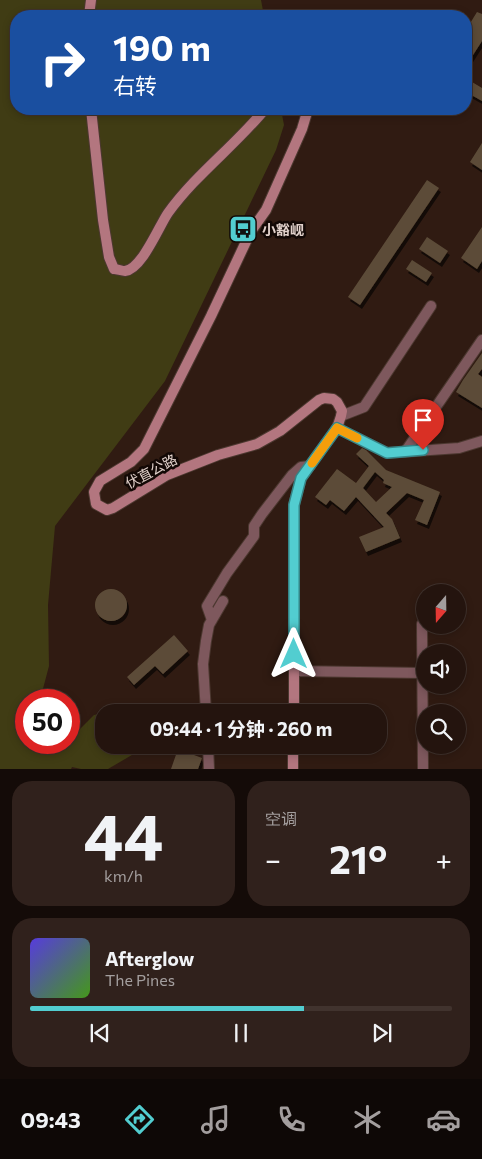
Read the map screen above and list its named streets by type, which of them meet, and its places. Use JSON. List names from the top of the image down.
{
  "streets": {
    "main road": ["伏直公路"]
  },
  "places": {
    "bus stop": ["小豁岘"]
  },
  "north": "bottom",
  "page": {
    "turn": ["190 m", "右转"],
    "limit": "50",
    "trip": "09:44 · 1 分钟 · 260 m",
    "tile": [
      ["44", "km/h"],
      "空调"
    ],
    "heat": ["−", "21°", "+"],
    "song": ["Afterglow", "The Pines"],
    "tabs": "09:43"
  }
}
